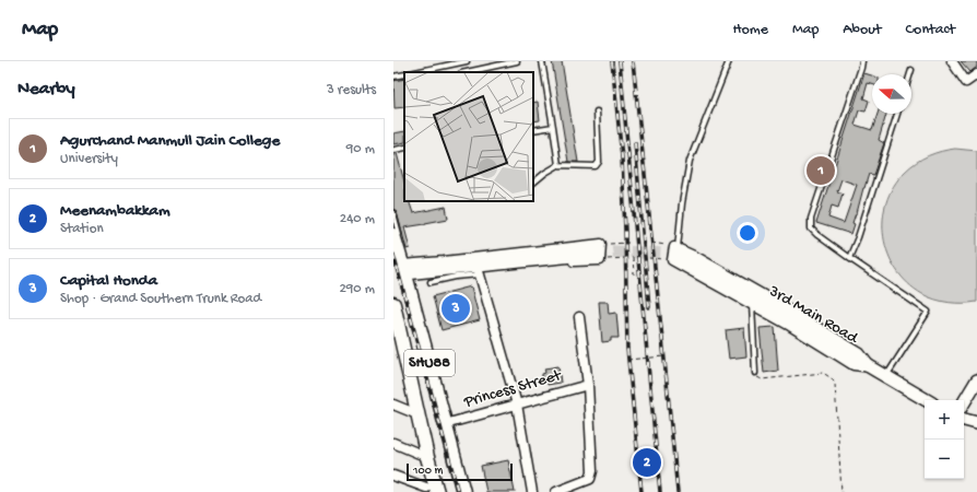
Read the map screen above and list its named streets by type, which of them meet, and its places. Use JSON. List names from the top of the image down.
{
  "streets": {
    "main road": ["SHU88"],
    "street": ["3rd Main Road", "Princess Street"]
  },
  "crossings": [
    ["SHU88", "Princess Street"]
  ],
  "scale_bar": "100 m",
  "north": "left",
  "page": {
    "header": "Map",
    "nav": [
      "Home",
      "Map",
      "About",
      "Contact"
    ],
    "heading": ["Nearby", "3 results"],
    "list": [
      {
        "mark": "1",
        "name": "Agurchand Manmull Jain College",
        "note": "University",
        "value": "90 m"
      },
      {
        "mark": "2",
        "name": "Meenambakkam",
        "note": "Station",
        "value": "240 m"
      },
      {
        "mark": "3",
        "name": "Capital Honda",
        "note": "Shop · Grand Southern Trunk Road",
        "value": "290 m"
      }
    ],
    "pins": ["1", "3", "2"],
    "map_buttons": ["+", "−"],
    "scale": "100 m"
  }
}
